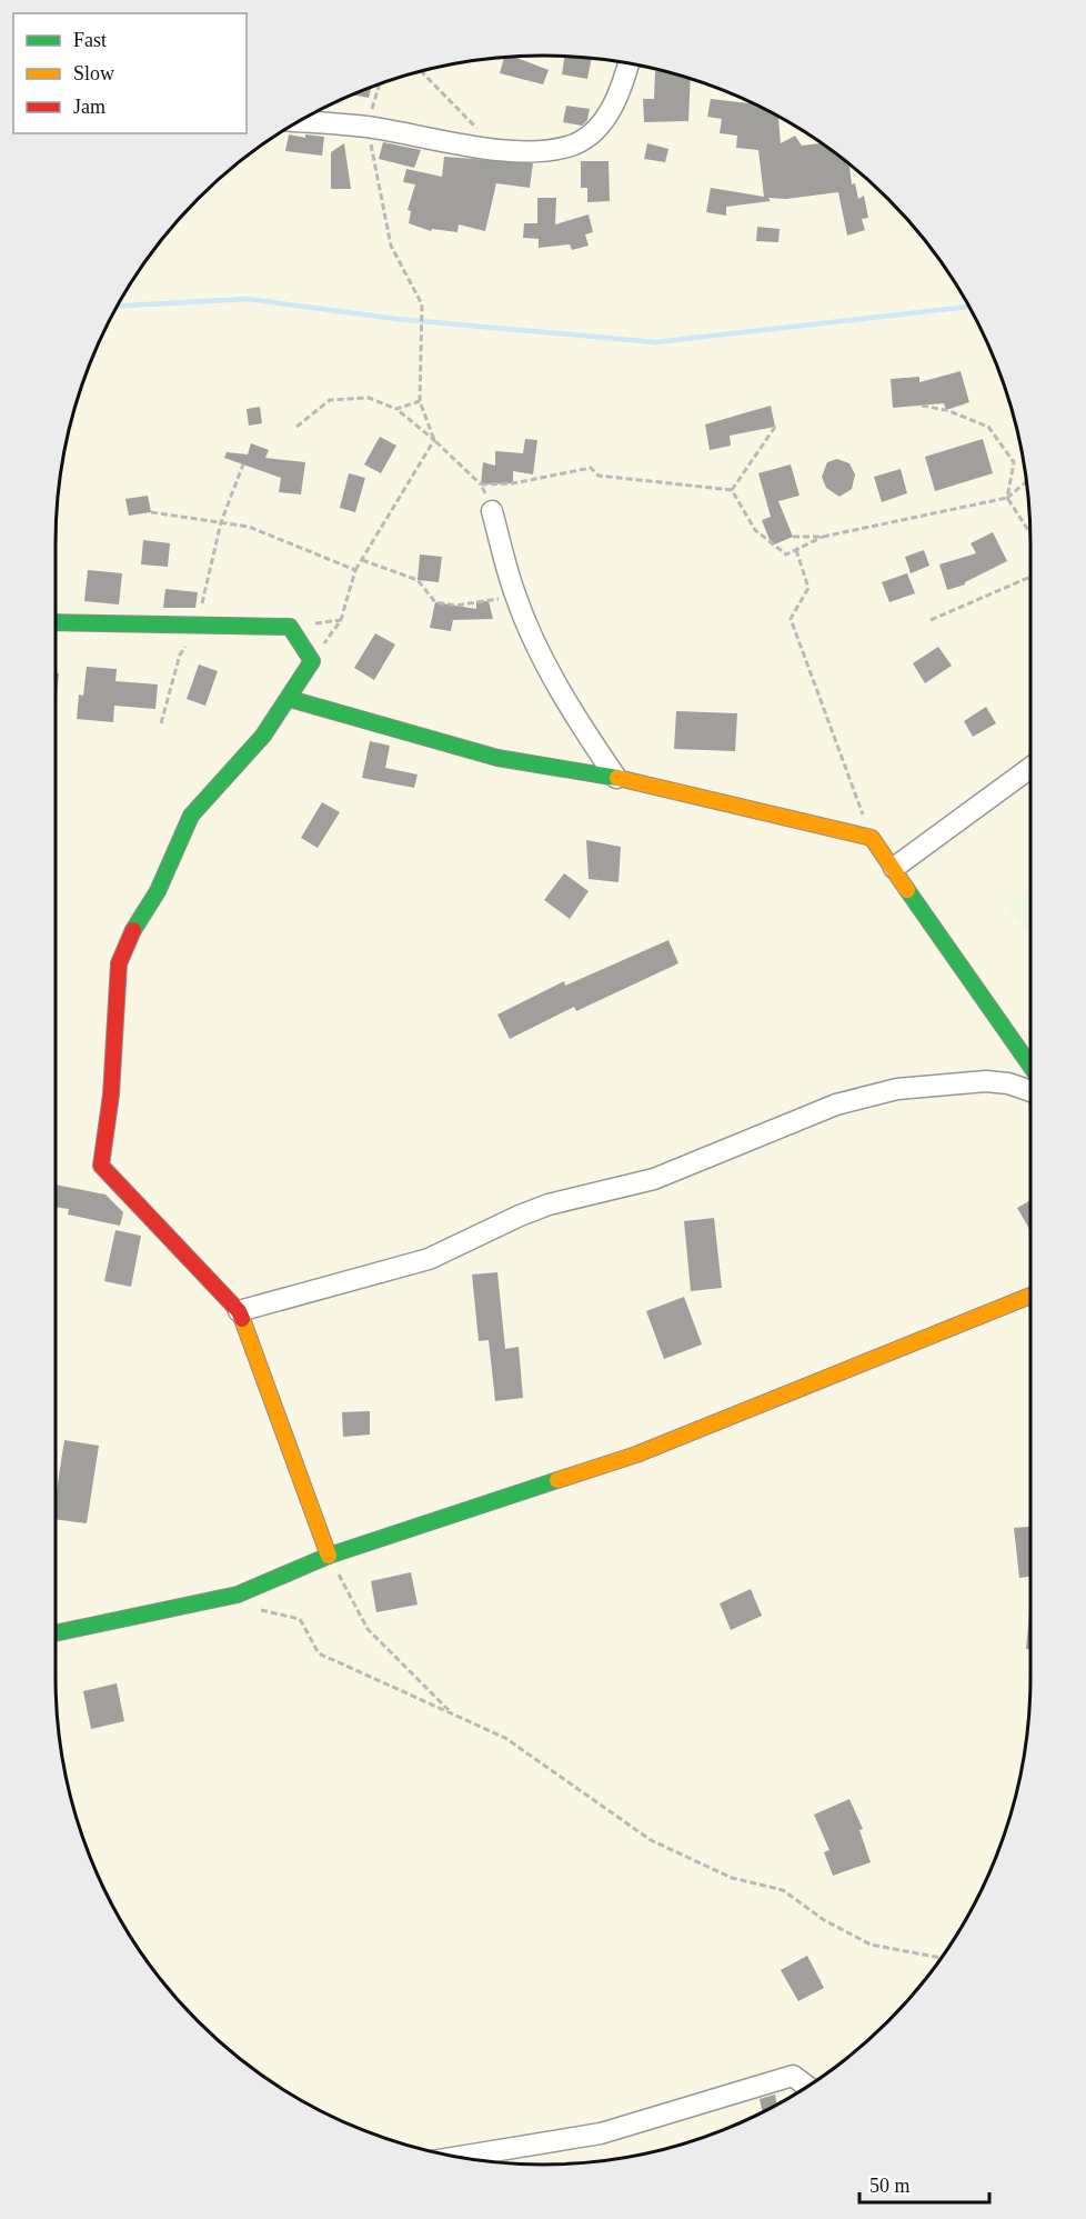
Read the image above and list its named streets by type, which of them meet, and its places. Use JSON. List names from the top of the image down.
{
  "legend": ["Fast", "Slow", "Jam"],
  "scale_bar": "50 m"
}
